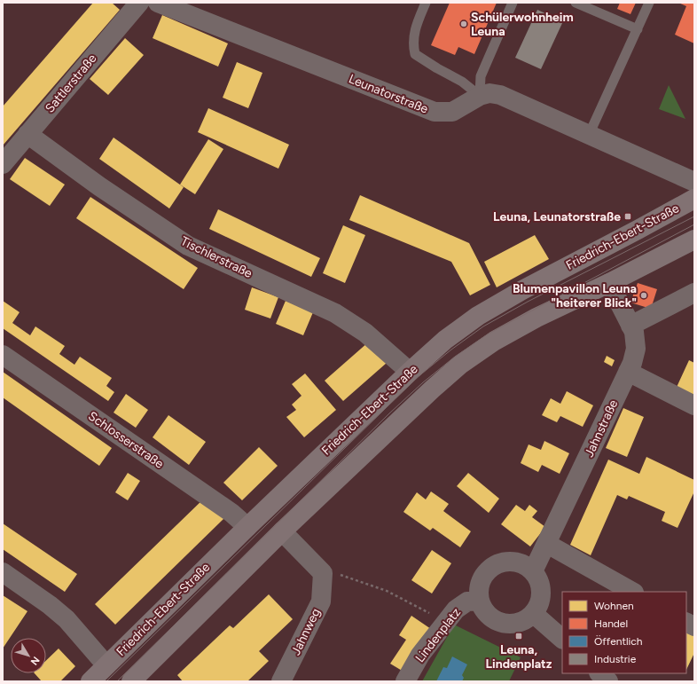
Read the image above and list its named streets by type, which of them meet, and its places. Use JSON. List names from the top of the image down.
{
  "streets": {
    "main road": ["Friedrich-Ebert-Straße"],
    "street": [
      "Sattlerstraße",
      "Leunatorstraße",
      "Tischlerstraße",
      "Jahnstraße",
      "Schlosserstraße",
      "Jahnweg",
      "Lindenplatz"
    ]
  },
  "crossings": [
    ["Sattlerstraße", "Tischlerstraße"],
    ["Friedrich-Ebert-Straße", "Tischlerstraße"],
    ["Friedrich-Ebert-Straße", "Schlosserstraße"],
    ["Jahnstraße", "Lindenplatz"]
  ],
  "places": {
    "other": ["Schülerwohnheim Leuna", "Blumenpavillon Leuna \"heiterer Blick\""],
    "transit": ["Leuna, Leunatorstraße", "Leuna, Lindenplatz"]
  },
  "legend": [
    "Wohnen",
    "Handel",
    "Öffentlich",
    "Industrie"
  ],
  "north": "bottom right"
}
